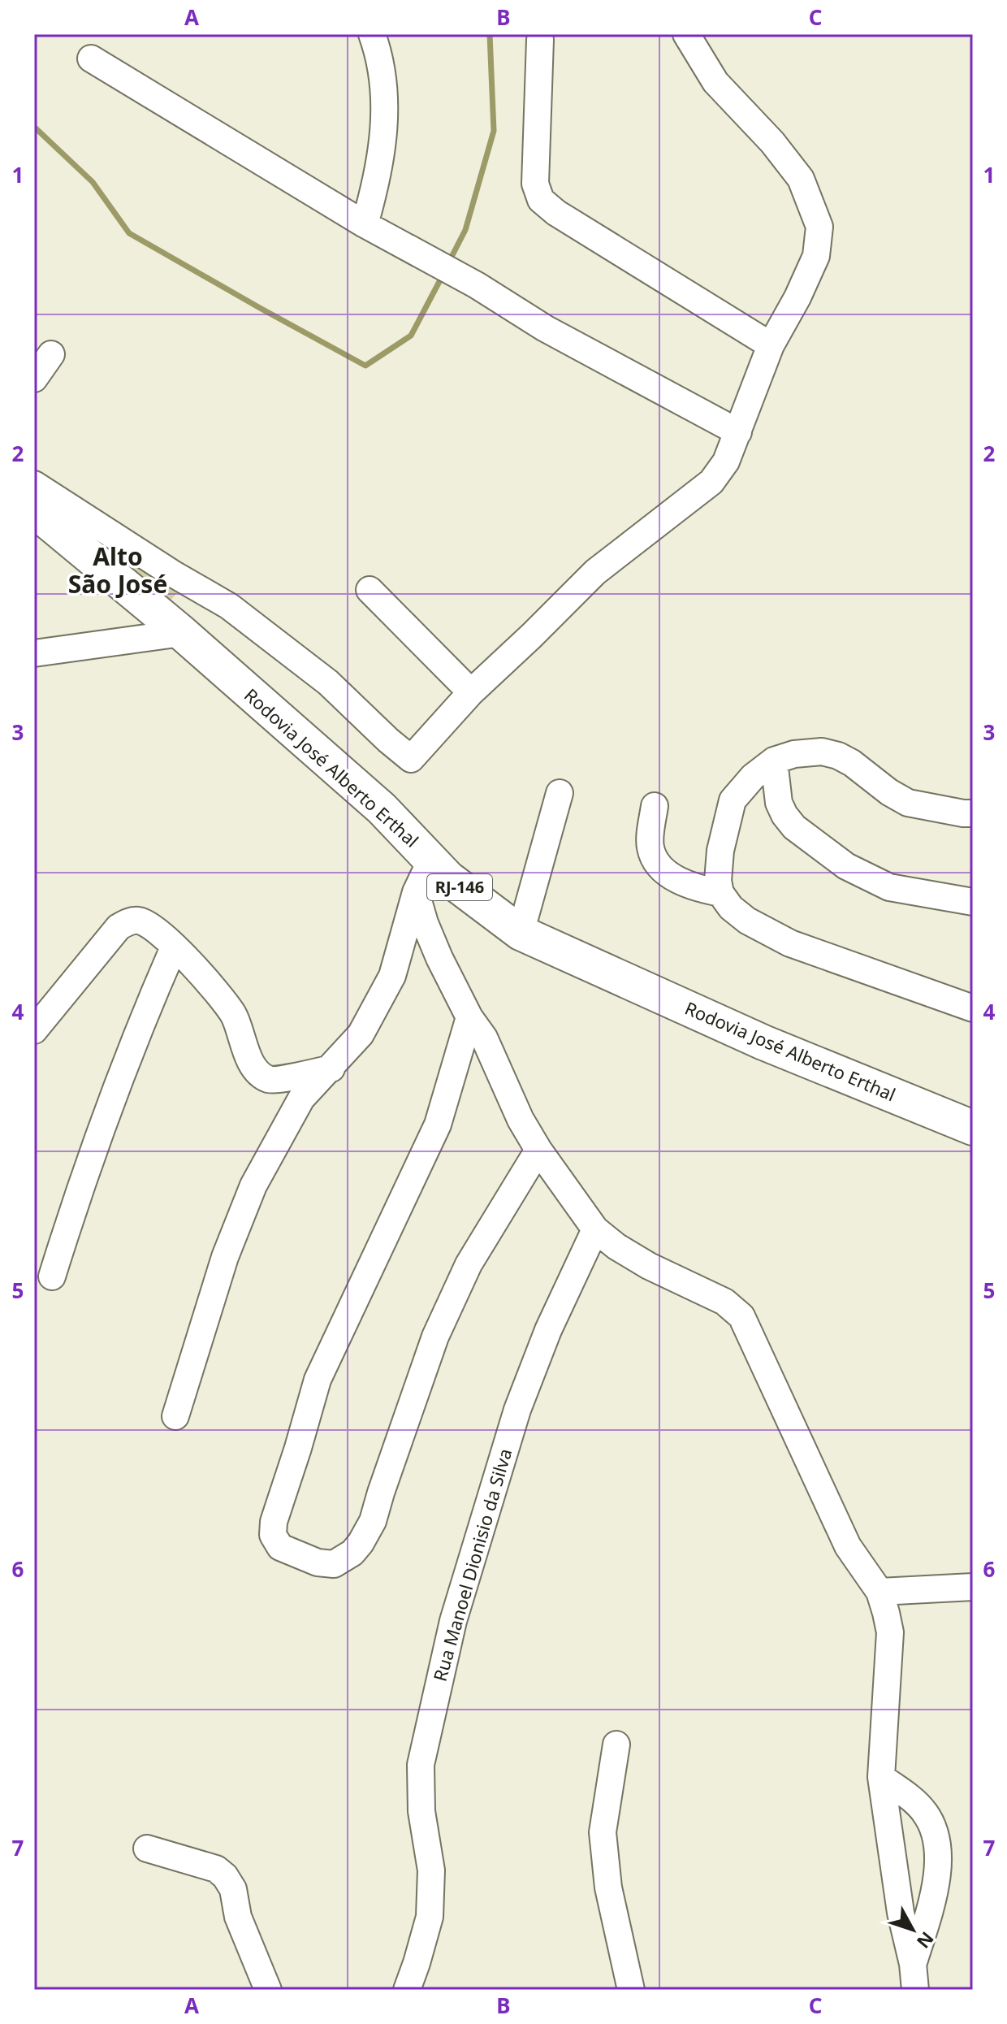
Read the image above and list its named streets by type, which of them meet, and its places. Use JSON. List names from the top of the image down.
{
  "streets": {
    "main road": ["Rodovia José Alberto Erthal", "RJ-146"],
    "street": ["Rua Manoel Dionisio da Silva"]
  },
  "districts": ["Alto São José"],
  "north": "bottom right",
  "grid": {
    "columns": ["A", "B", "C"],
    "rows": [
      "1",
      "2",
      "3",
      "4",
      "5",
      "6",
      "7"
    ]
  }
}
